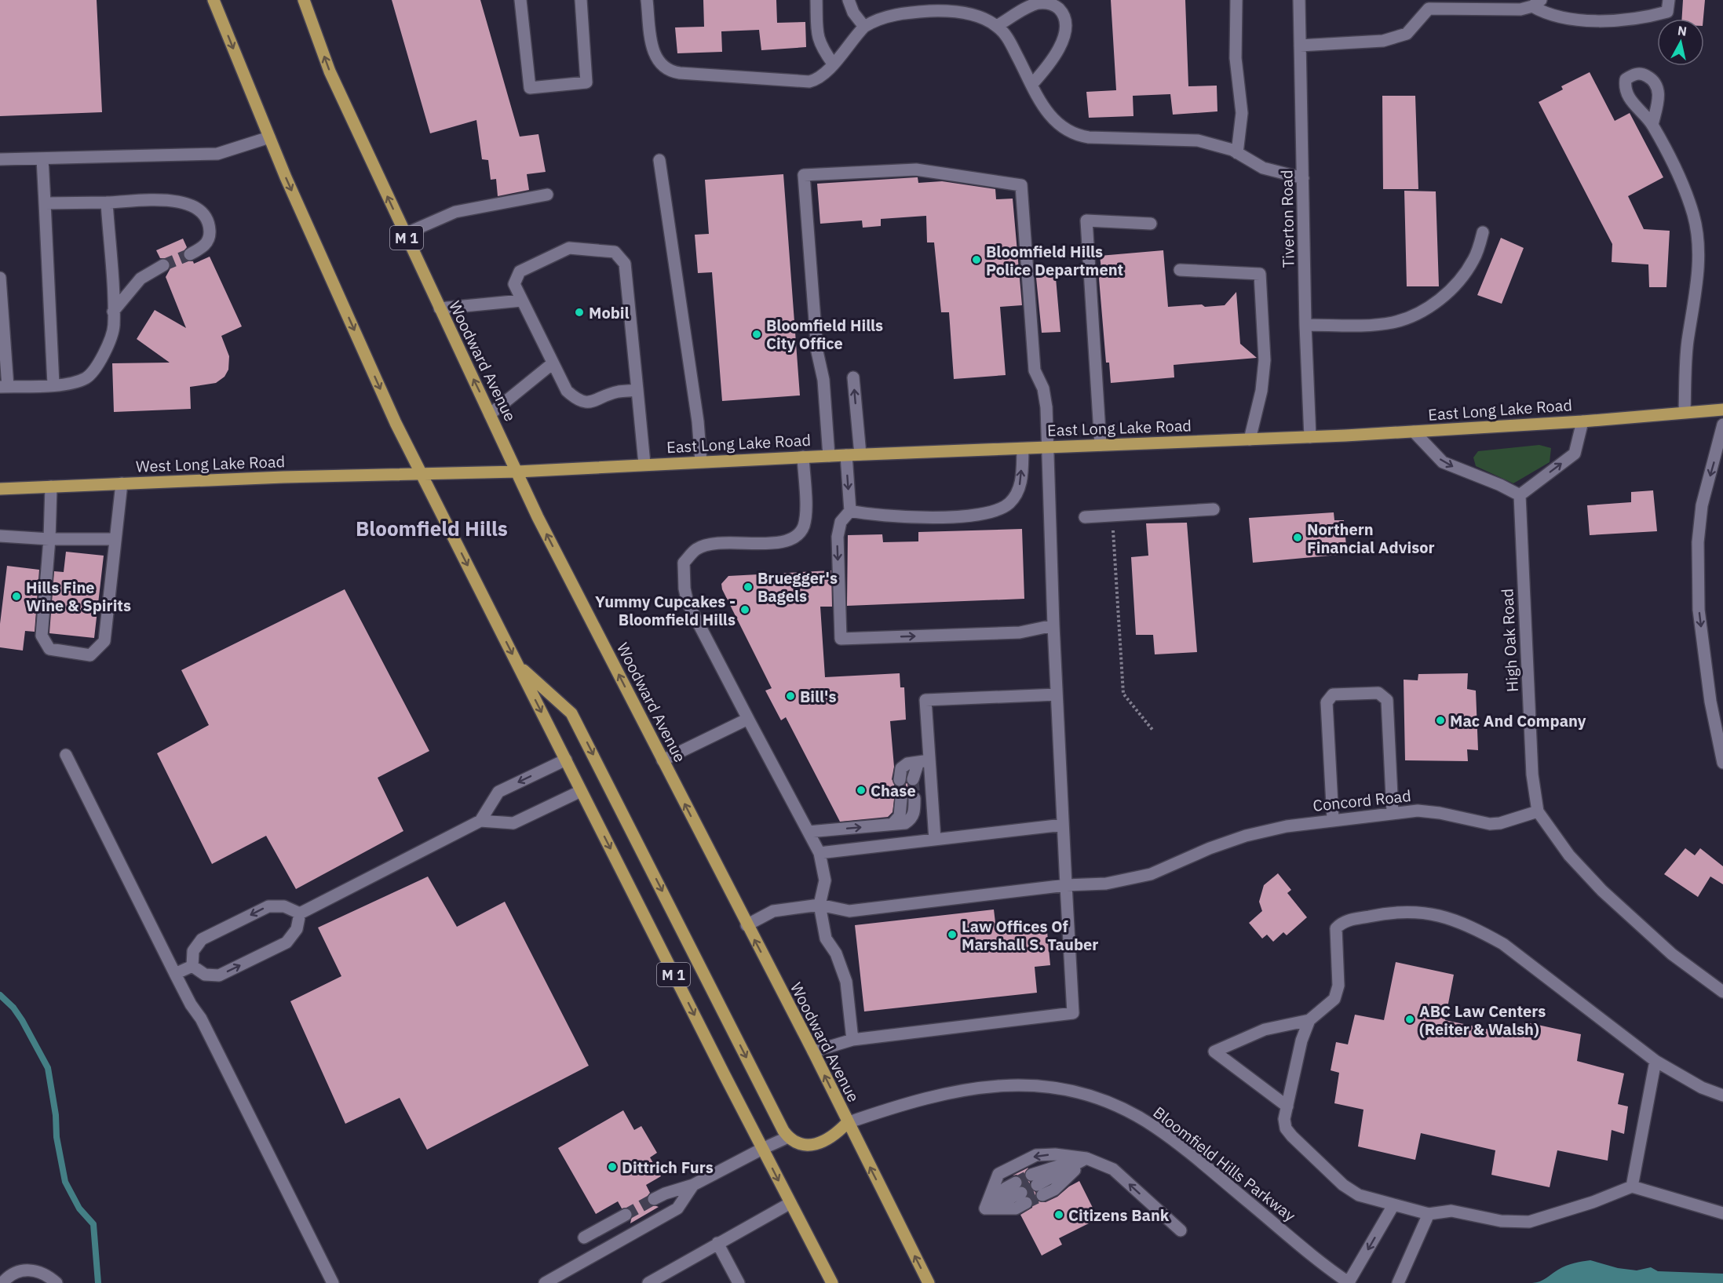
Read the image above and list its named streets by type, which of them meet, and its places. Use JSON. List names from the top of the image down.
{
  "streets": {
    "main road": [
      "M 1",
      "Woodward Avenue",
      "East Long Lake Road",
      "West Long Lake Road"
    ],
    "street": [
      "Tiverton Road",
      "High Oak Road",
      "Concord Road",
      "Bloomfield Hills Parkway"
    ]
  },
  "crossings": [
    ["Tiverton Road", "East Long Lake Road"],
    ["M 1", "West Long Lake Road"],
    ["Woodward Avenue", "East Long Lake Road"],
    ["Woodward Avenue", "West Long Lake Road"],
    ["Woodward Avenue", "Concord Road"],
    ["Woodward Avenue", "Bloomfield Hills Parkway"],
    ["East Long Lake Road", "West Long Lake Road"],
    ["High Oak Road", "Concord Road"]
  ],
  "districts": ["Bloomfield Hills"],
  "places": [
    "Bloomfield Hills Police Department",
    "Mobil",
    "Bloomfield Hills City Office",
    "Northern Financial Advisor",
    "Bruegger's Bagels",
    "Hills Fine Wine & Spirits",
    "Yummy Cupcakes - Bloomfield Hills",
    "Bill's",
    "Mac And Company",
    "Chase",
    "Law Offices Of Marshall S. Tauber",
    "ABC Law Centers (Reiter & Walsh)",
    "Dittrich Furs",
    "Citizens Bank"
  ],
  "north": "top"
}
